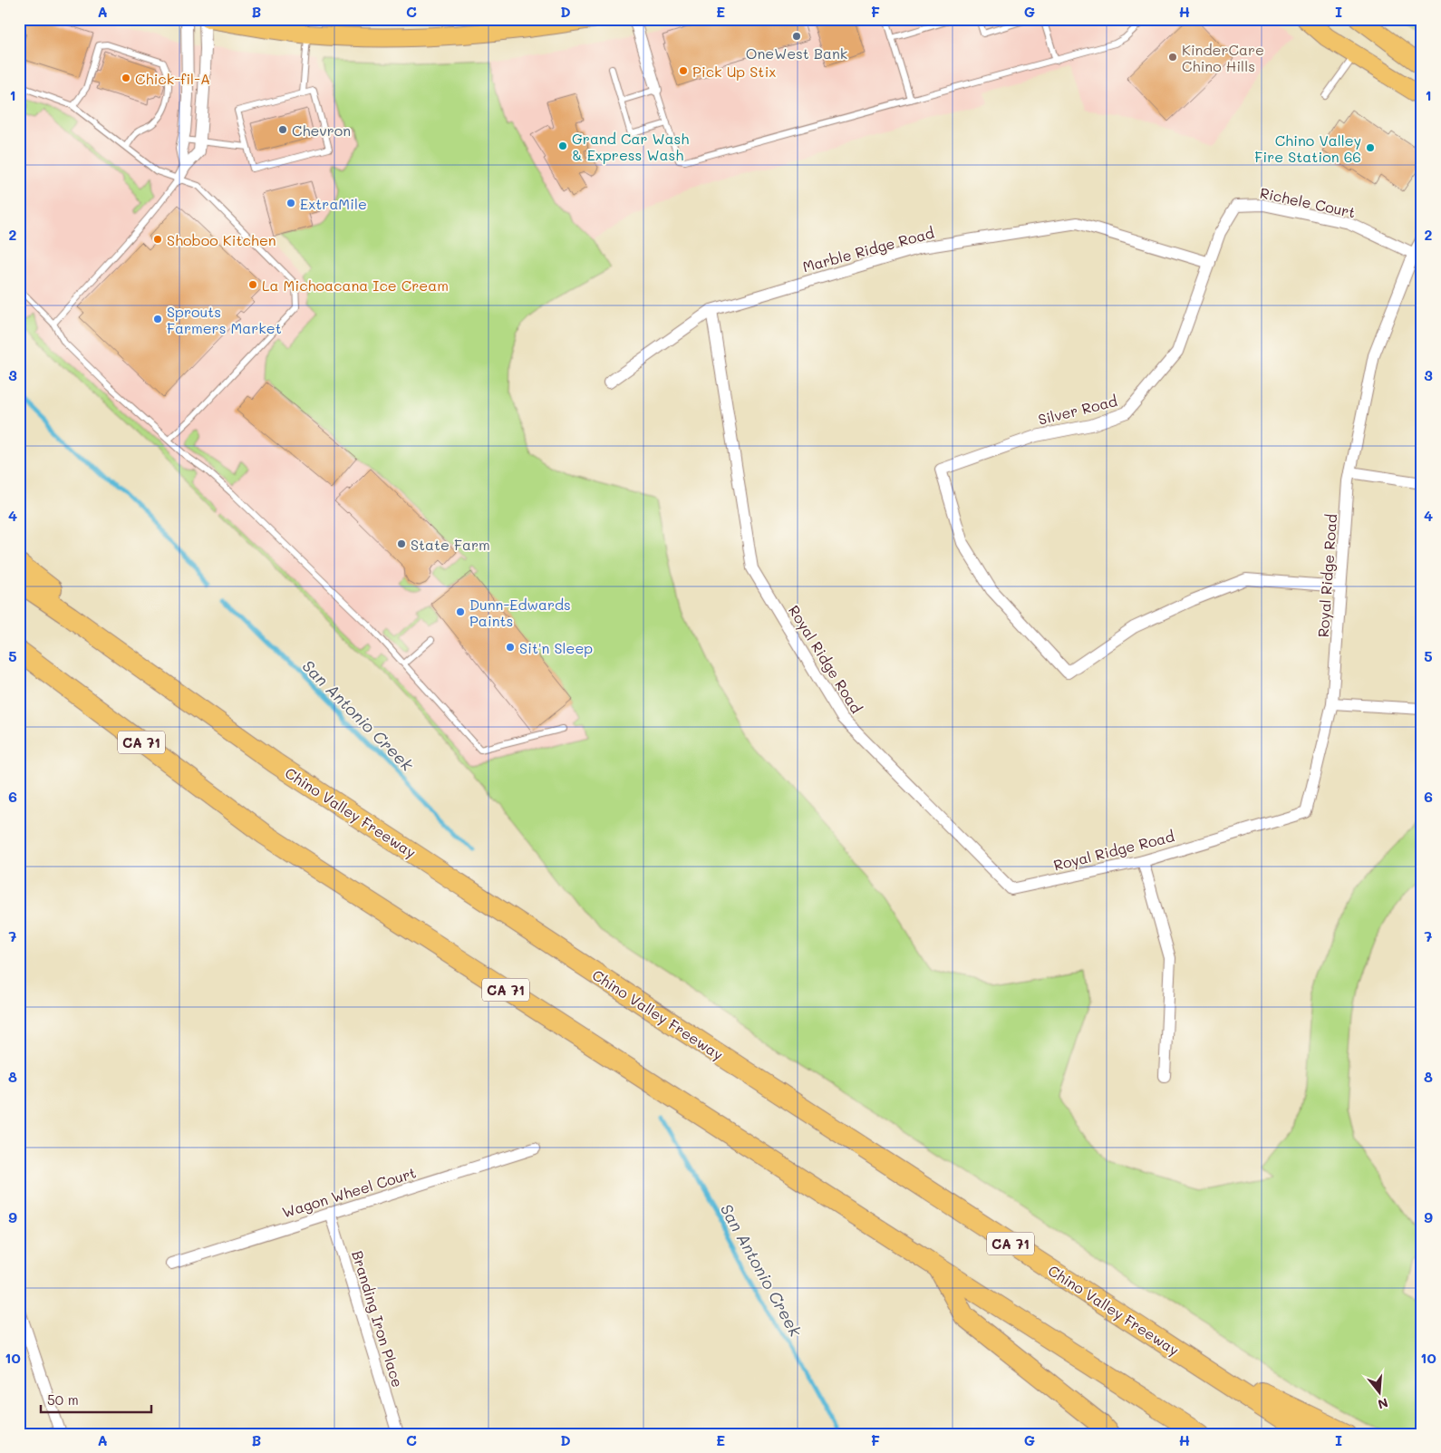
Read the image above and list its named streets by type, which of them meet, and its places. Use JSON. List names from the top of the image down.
{
  "streets": {
    "highway": ["CA 71", "Chino Valley Freeway"],
    "street": [
      "Richele Court",
      "Marble Ridge Road",
      "Silver Road",
      "Royal Ridge Road",
      "Wagon Wheel Court",
      "Branding Iron Place"
    ]
  },
  "crossings": [
    ["Richele Court", "Silver Road"],
    ["Richele Court", "Royal Ridge Road"],
    ["Marble Ridge Road", "Silver Road"],
    ["Marble Ridge Road", "Royal Ridge Road"],
    ["Silver Road", "Royal Ridge Road"],
    ["Wagon Wheel Court", "Branding Iron Place"]
  ],
  "water": ["San Antonio Creek"],
  "places": [
    "OneWest Bank",
    "KinderCare Chino Hills",
    "Pick Up Stix",
    "Chick-fil-A",
    "Chevron",
    "Grand Car Wash & Express Wash",
    "Chino Valley Fire Station 66",
    "ExtraMile",
    "Shoboo Kitchen",
    "La Michoacana Ice Cream",
    "Sprouts Farmers Market",
    "State Farm",
    "Dunn-Edwards Paints",
    "Sit'n Sleep"
  ],
  "scale_bar": "50 m",
  "north": "bottom",
  "grid": {
    "columns": [
      "A",
      "B",
      "C",
      "D",
      "E",
      "F",
      "G",
      "H",
      "I"
    ],
    "rows": [
      "1",
      "2",
      "3",
      "4",
      "5",
      "6",
      "7",
      "8",
      "9",
      "10"
    ]
  }
}
